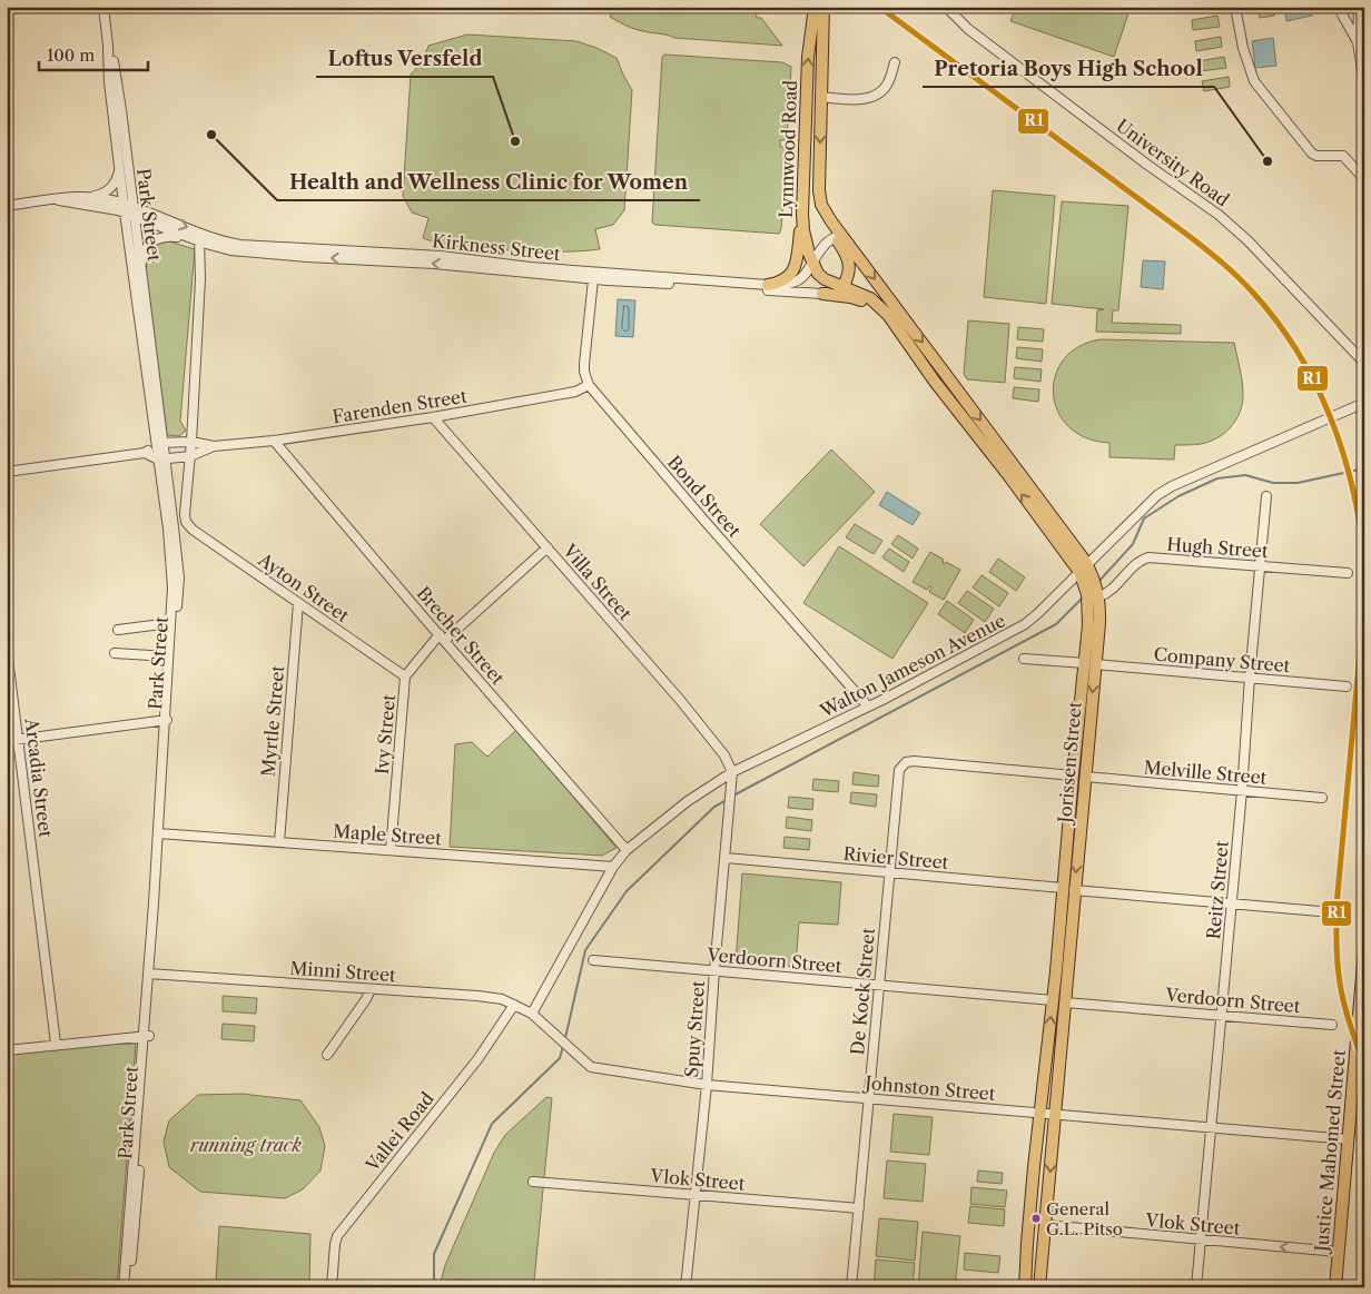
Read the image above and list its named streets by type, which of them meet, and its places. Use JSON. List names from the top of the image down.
{
  "streets": {
    "main road": ["Lynnwood Road", "Jorissen Street", "Justice Mahomed Street"],
    "street": [
      "University Road",
      "Park Street",
      "Kirkness Street",
      "Farenden Street",
      "Bond Street",
      "Hugh Street",
      "Villa Street",
      "Ayton Street",
      "Brecher Street",
      "Company Street",
      "Walton Jameson Avenue",
      "Myrtle Street",
      "Ivy Street",
      "Melville Street",
      "Arcadia Street",
      "Maple Street",
      "Rivier Street",
      "Reitz Street",
      "Verdoorn Street",
      "Minni Street",
      "De Kock Street",
      "Spuy Street",
      "Johnston Street",
      "Vallei Road",
      "Vlok Street"
    ]
  },
  "crossings": [
    ["Lynnwood Road", "Kirkness Street"],
    ["Lynnwood Road", "Jorissen Street"],
    ["Park Street", "Kirkness Street"],
    ["Park Street", "Farenden Street"],
    ["Park Street", "Maple Street"],
    ["Park Street", "Minni Street"],
    ["Farenden Street", "Bond Street"],
    ["Farenden Street", "Villa Street"],
    ["Farenden Street", "Ayton Street"],
    ["Farenden Street", "Brecher Street"],
    ["Bond Street", "Walton Jameson Avenue"],
    ["Hugh Street", "Jorissen Street"],
    ["Hugh Street", "Reitz Street"],
    ["Villa Street", "Walton Jameson Avenue"],
    ["Villa Street", "Ivy Street"],
    ["Villa Street", "Spuy Street"],
    ["Ayton Street", "Myrtle Street"],
    ["Ayton Street", "Ivy Street"],
    ["Brecher Street", "Walton Jameson Avenue"],
    ["Brecher Street", "Ivy Street"],
    ["Company Street", "Jorissen Street"],
    ["Company Street", "Reitz Street"],
    ["Walton Jameson Avenue", "Jorissen Street"],
    ["Walton Jameson Avenue", "Maple Street"],
    ["Walton Jameson Avenue", "Minni Street"],
    ["Walton Jameson Avenue", "Spuy Street"],
    ["Walton Jameson Avenue", "Johnston Street"],
    ["Myrtle Street", "Maple Street"],
    ["Ivy Street", "Maple Street"],
    ["Jorissen Street", "Melville Street"],
    ["Jorissen Street", "Rivier Street"],
    ["Jorissen Street", "Verdoorn Street"],
    ["Jorissen Street", "De Kock Street"],
    ["Jorissen Street", "Johnston Street"],
    ["Jorissen Street", "Vlok Street"],
    ["Melville Street", "Reitz Street"],
    ["Rivier Street", "De Kock Street"],
    ["Rivier Street", "Spuy Street"],
    ["Reitz Street", "Verdoorn Street"],
    ["Reitz Street", "Johnston Street"],
    ["Reitz Street", "Vlok Street"],
    ["Verdoorn Street", "De Kock Street"],
    ["Verdoorn Street", "Spuy Street"],
    ["Minni Street", "Johnston Street"],
    ["Minni Street", "Vallei Road"],
    ["De Kock Street", "Johnston Street"],
    ["De Kock Street", "Vlok Street"],
    ["Spuy Street", "Johnston Street"],
    ["Spuy Street", "Vlok Street"],
    ["Johnston Street", "Justice Mahomed Street"],
    ["Justice Mahomed Street", "Vlok Street"]
  ],
  "parks": ["running track"],
  "places": [
    "Health and Wellness Clinic for Women",
    "Loftus Versfeld",
    "Pretoria Boys High School",
    "General G.L. Pitso"
  ],
  "lines": ["transit line R1"],
  "scale_bar": "100 m"
}
